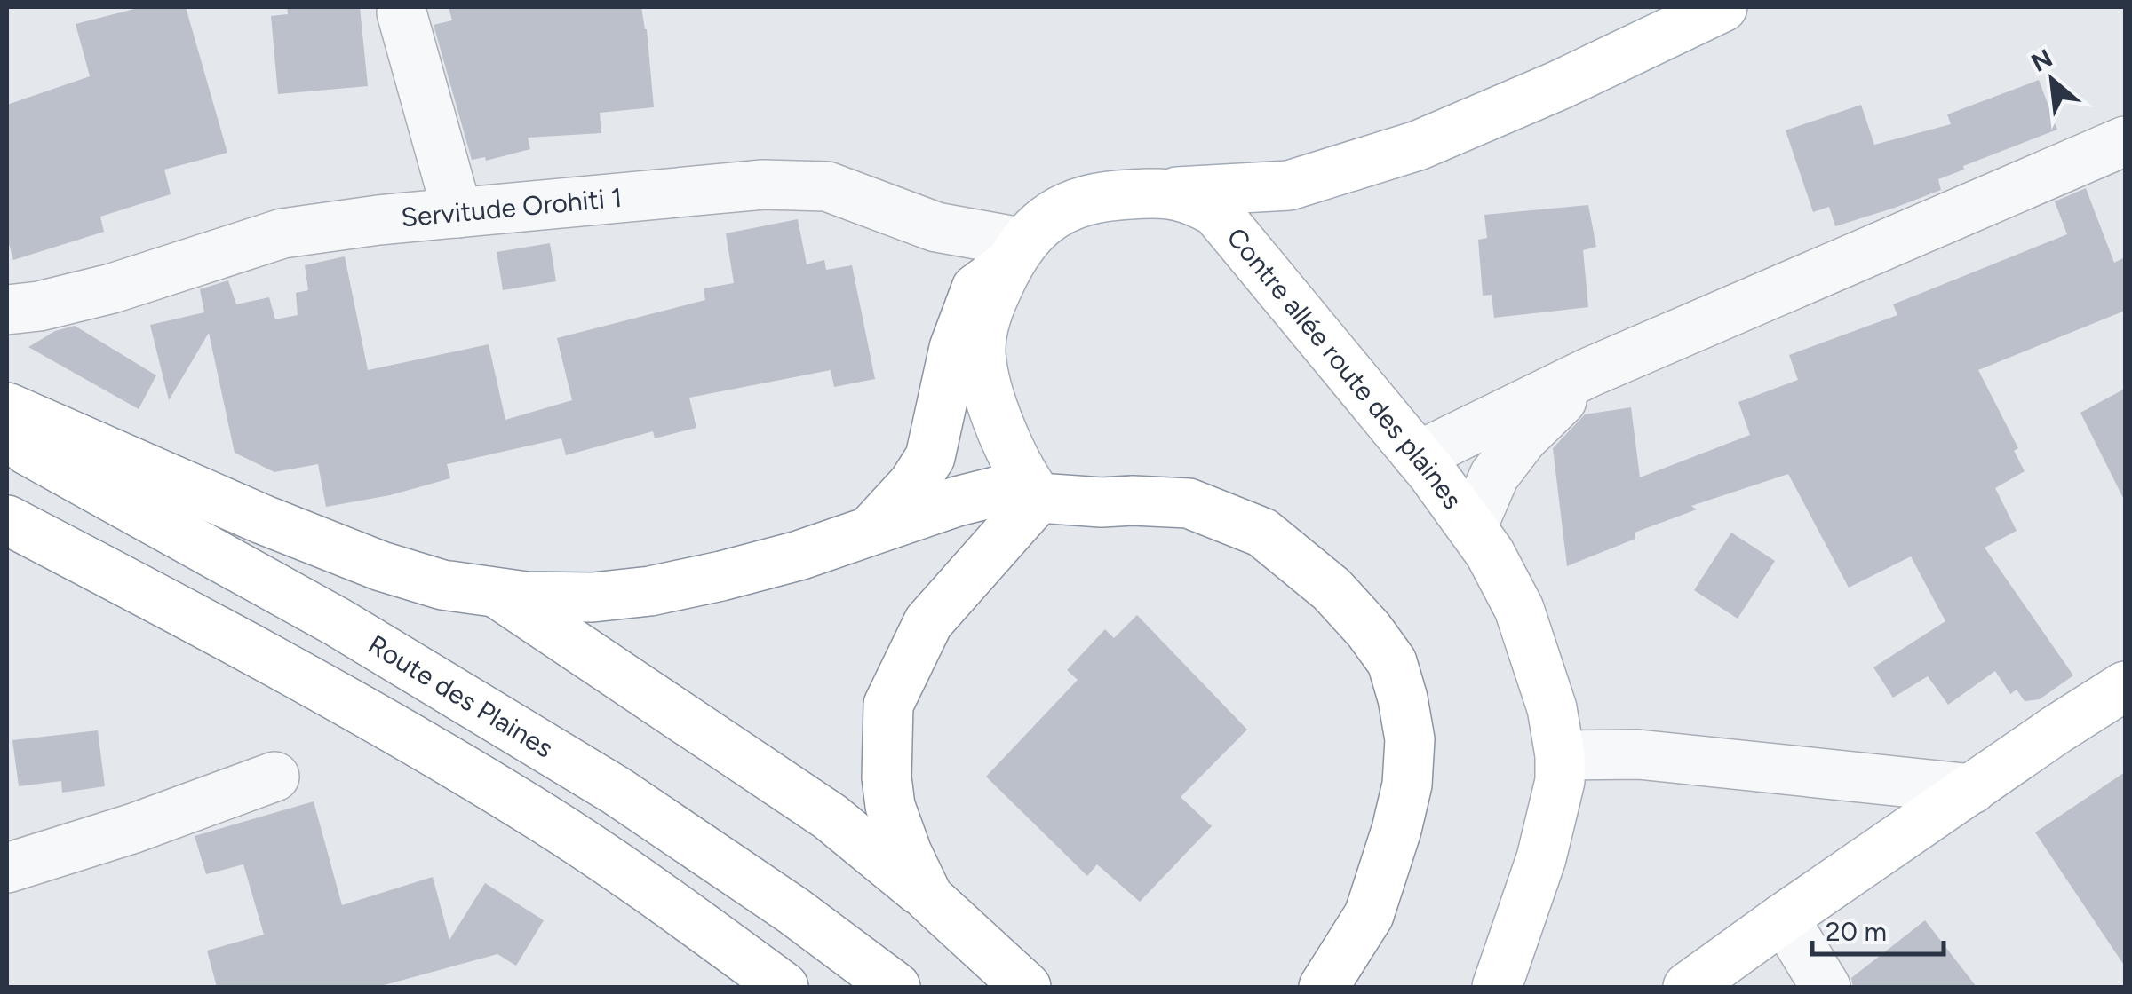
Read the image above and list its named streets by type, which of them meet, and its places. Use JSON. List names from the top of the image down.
{
  "streets": {
    "main road": ["Contre allée route des plaines", "Route des Plaines"],
    "street": ["Servitude Orohiti 1"]
  },
  "crossings": [
    ["Servitude Orohiti 1", "Contre allée route des plaines"]
  ],
  "scale_bar": "20 m",
  "north": "top left"
}
